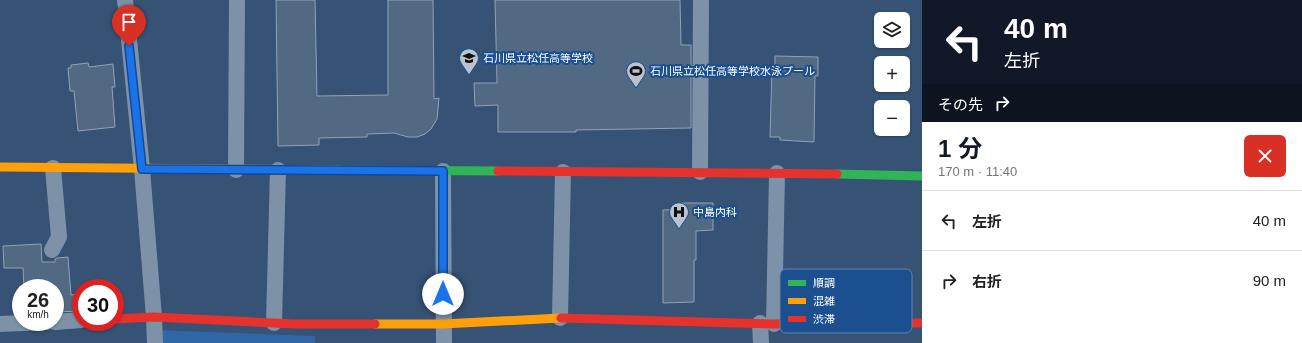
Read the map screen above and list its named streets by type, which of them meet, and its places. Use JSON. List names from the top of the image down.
{
  "places": {
    "school or university": ["石川県立松任高等学校"],
    "sports": ["石川県立松任高等学校水泳プール"],
    "hospital": ["中島内科"]
  },
  "legend": ["順調", "混雑", "渋滞"],
  "page": {
    "turn": ["40 m", "左折"],
    "map_buttons": ["+", "−"],
    "then": "その先",
    "heading": ["1 分", "170 m · 11:40"],
    "list": [
      {
        "name": "左折",
        "value": "40 m"
      },
      {
        "name": "右折",
        "value": "90 m"
      }
    ],
    "speed": "26 km/h",
    "limit": "30"
  }
}
